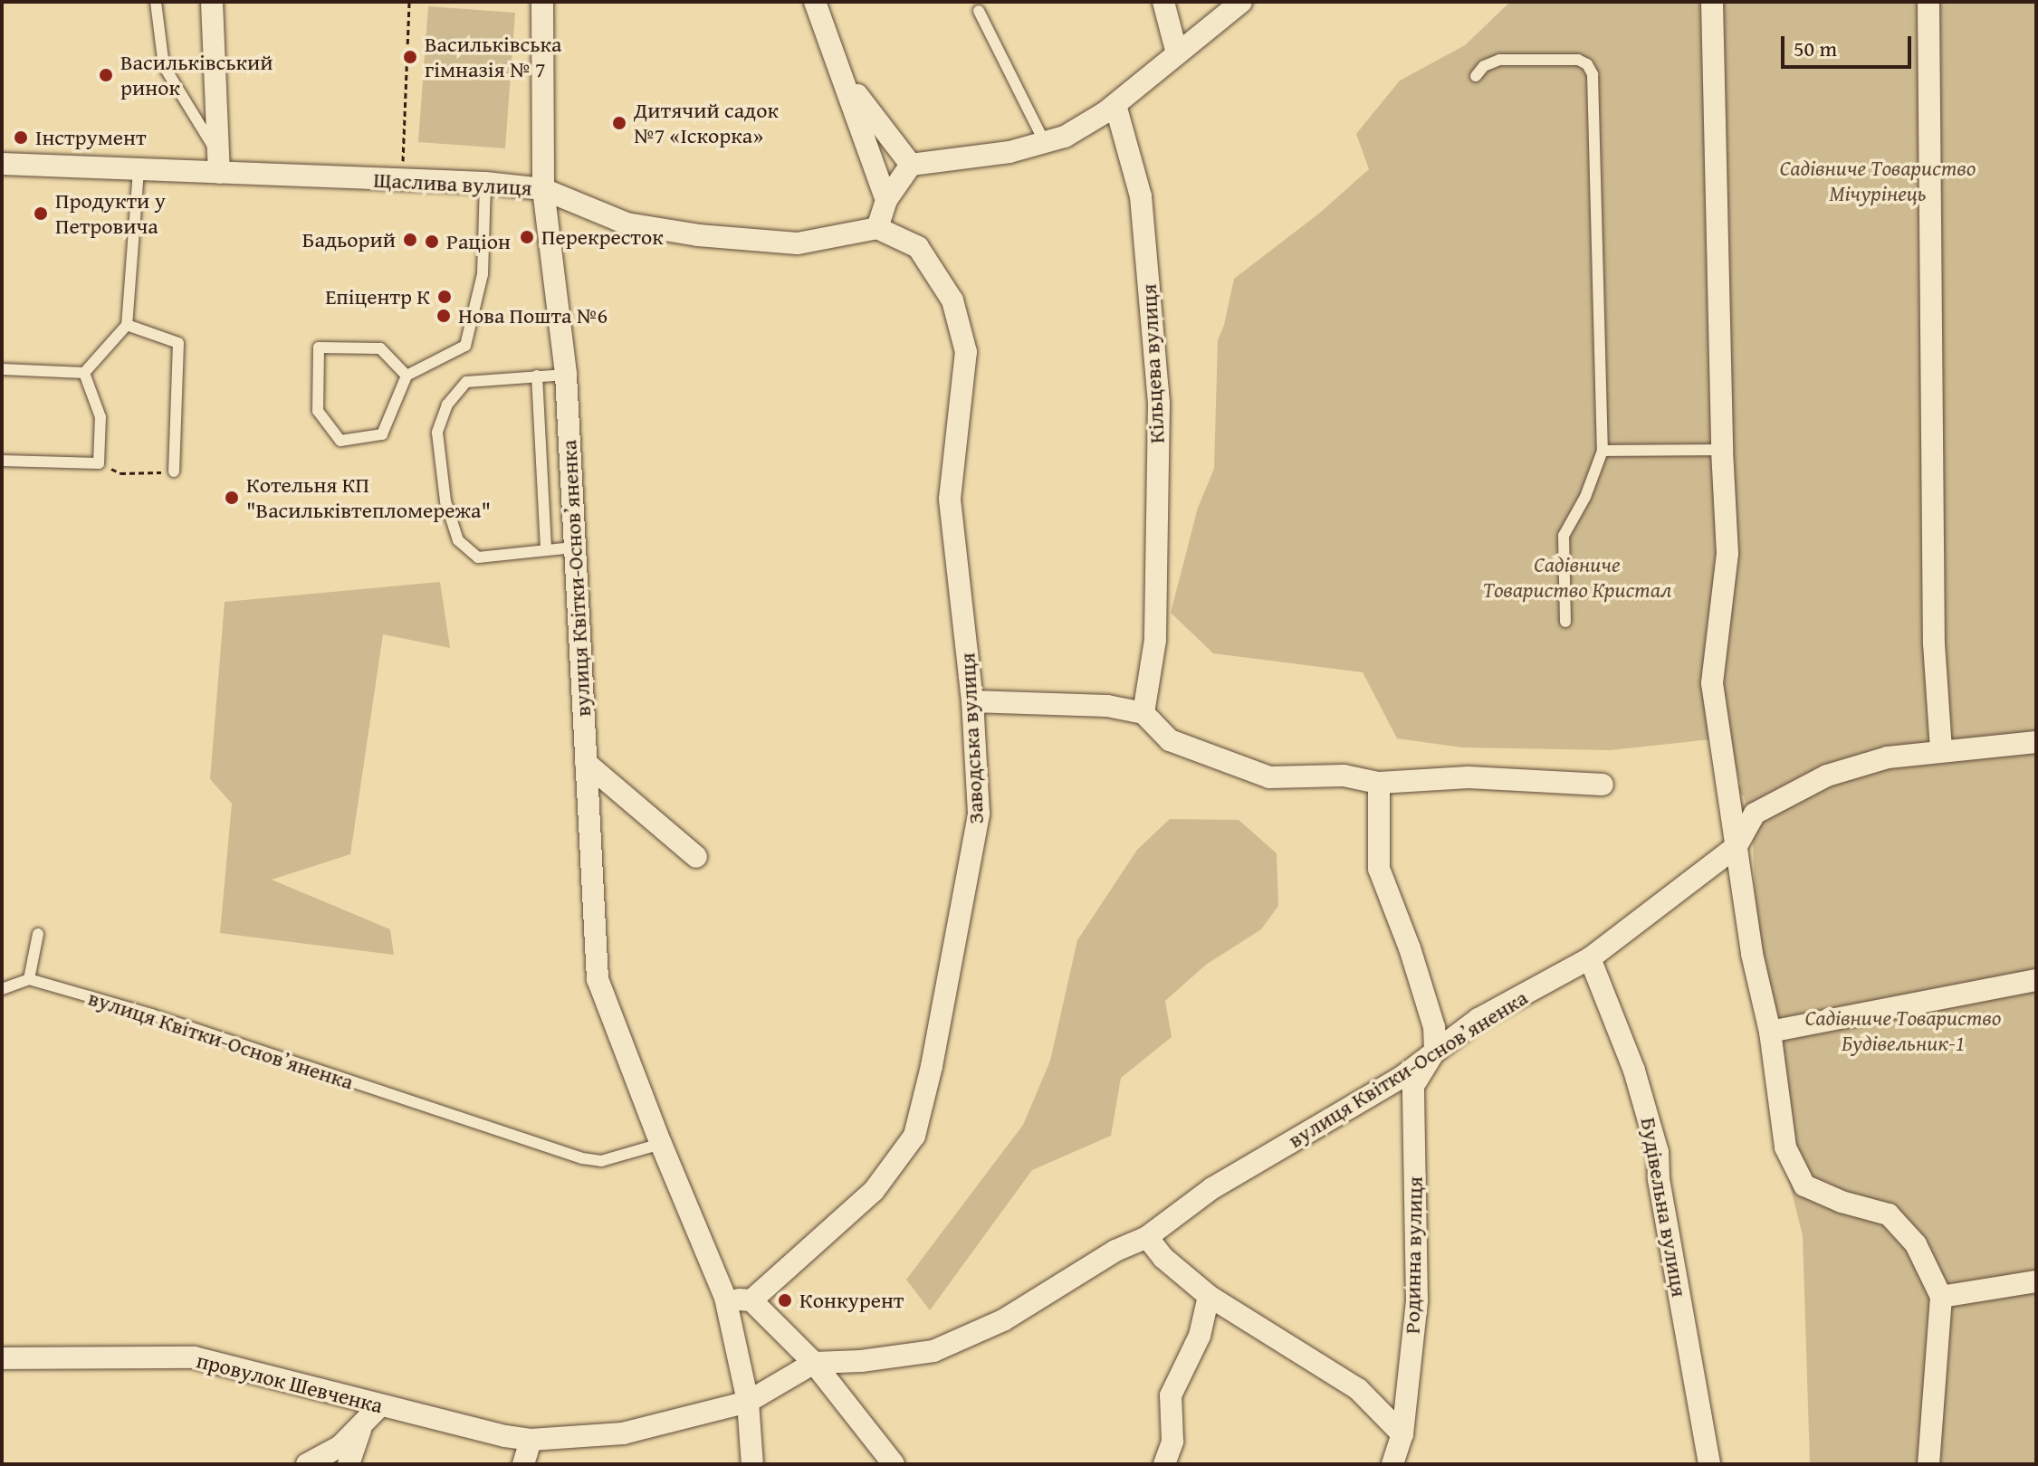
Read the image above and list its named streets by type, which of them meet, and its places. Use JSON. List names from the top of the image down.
{
  "streets": {
    "street": [
      "Щаслива вулиця",
      "Кільцева вулиця",
      "вулиця Квітки-Основʼяненка",
      "Заводська вулиця",
      "Будівельна вулиця",
      "Родинна вулиця",
      "провулок Шевченка"
    ]
  },
  "crossings": [
    ["Щаслива вулиця", "вулиця Квітки-Основʼяненка"],
    ["Щаслива вулиця", "Заводська вулиця"],
    ["вулиця Квітки-Основʼяненка", "Будівельна вулиця"],
    ["вулиця Квітки-Основʼяненка", "Родинна вулиця"],
    ["вулиця Квітки-Основʼяненка", "провулок Шевченка"]
  ],
  "parks": ["Садівниче Товариство Мічурінець", "Садівниче Товариство Кристал", "Садівниче Товариство Будівельник-1"],
  "places": [
    "Васильківська гімназія № 7",
    "Васильківський ринок",
    "Дитячий садок №7 «Іскорка»",
    "Інструмент",
    "Продукти у Петровича",
    "Перекресток",
    "Бадьорий",
    "Раціон",
    "Епіцентр К",
    "Нова Пошта №6",
    "Котельня КП \"Васильківтепломережа\"",
    "Конкурент"
  ],
  "scale_bar": "50 m"
}
